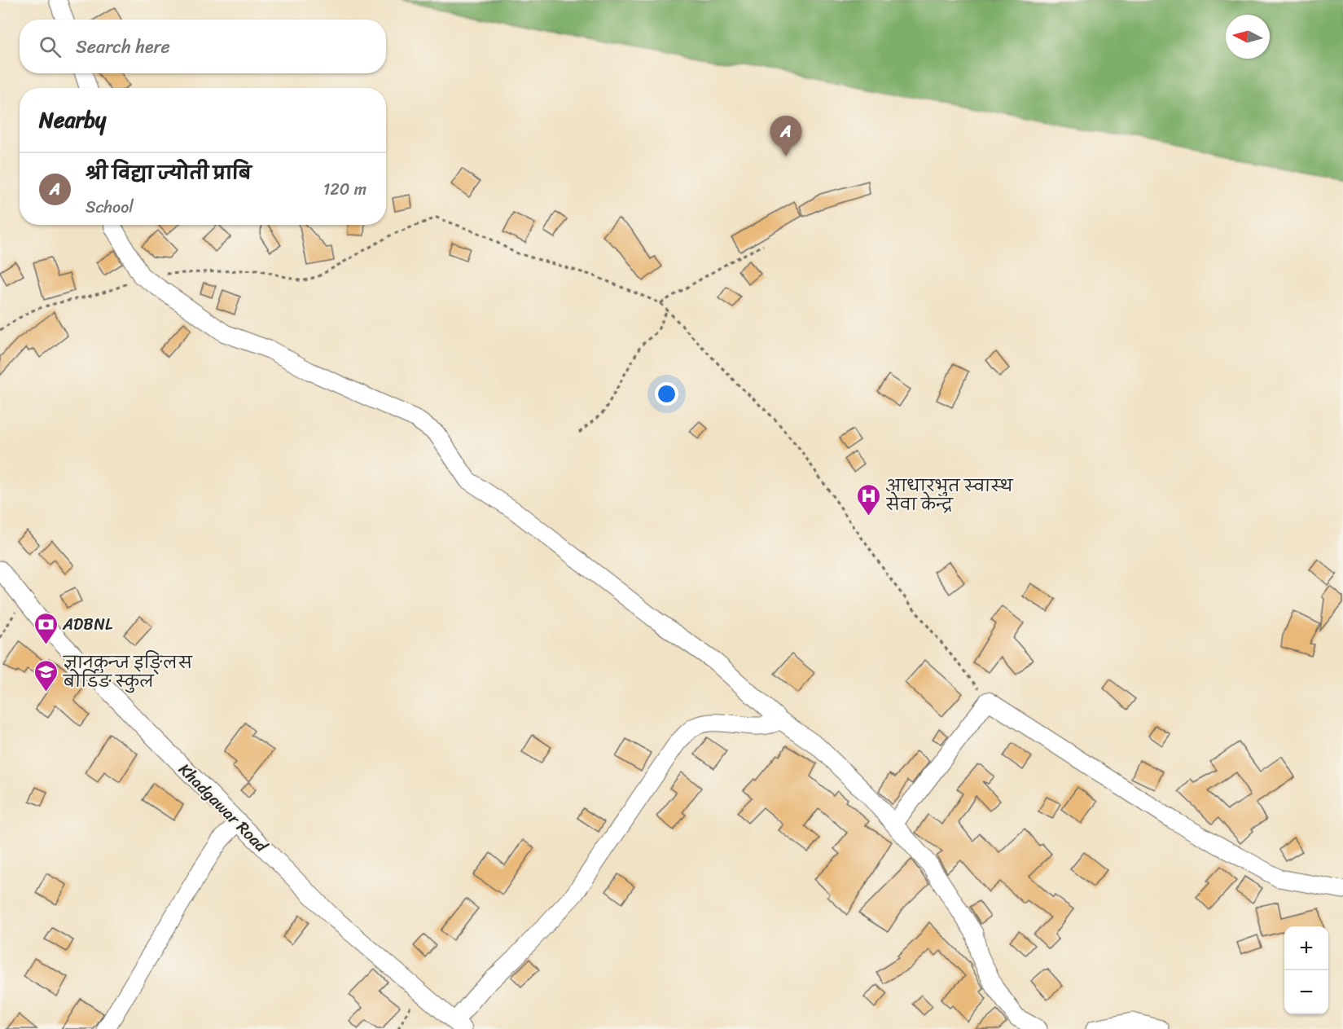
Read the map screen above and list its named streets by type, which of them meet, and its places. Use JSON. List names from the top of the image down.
{
  "streets": {
    "street": ["Khadgawar Road"]
  },
  "places": {
    "hospital": ["आधारभुत स्वास्थ सेवा केन्द्र"],
    "bank": ["ADBNL"],
    "school or university": ["ज्ञानकुन्ज इङ्लिस बोर्डिङ स्कुल"]
  },
  "north": "left",
  "page": {
    "search": "Search here",
    "heading": "Nearby",
    "pins": "A",
    "list": [
      {
        "mark": "A",
        "name": "श्री विद्या ज्योती प्राबि",
        "note": "School",
        "value": "120 m"
      }
    ],
    "map_buttons": ["+", "−"]
  }
}
